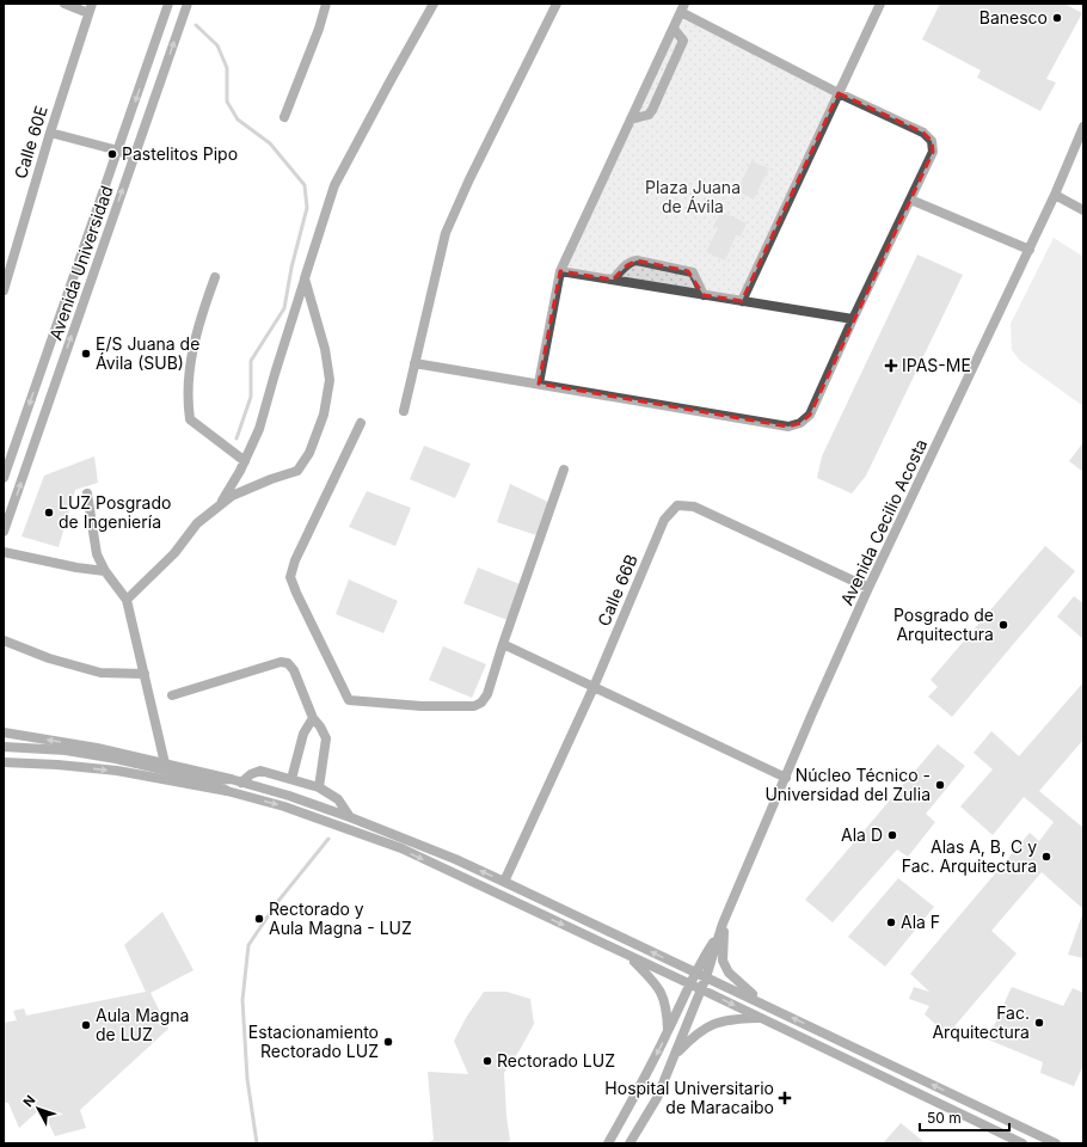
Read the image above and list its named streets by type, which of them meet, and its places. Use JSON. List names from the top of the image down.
{
  "streets": {
    "street": [
      "Calle 60E",
      "Avenida Universidad",
      "Avenida Cecilio Acosta",
      "Calle 66B"
    ]
  },
  "crossings": [
    ["Avenida Cecilio Acosta", "Calle 66B"]
  ],
  "parks": ["Plaza Juana de Ávila"],
  "places": {
    "other": [
      "Banesco",
      "Pastelitos Pipo",
      "E/S Juana de Ávila (SUB)",
      "LUZ Posgrado de Ingeniería",
      "Posgrado de Arquitectura",
      "Núcleo Técnico - Universidad del Zulia",
      "Ala D",
      "Alas A, B, C y Fac. Arquitectura",
      "Rectorado y Aula Magna - LUZ",
      "Ala F",
      "Fac. Arquitectura",
      "Aula Magna de LUZ",
      "Estacionamiento Rectorado LUZ",
      "Rectorado LUZ"
    ],
    "health": ["IPAS-ME", "Hospital Universitario de Maracaibo"]
  },
  "scale_bar": "50 m",
  "north": "top left"
}
